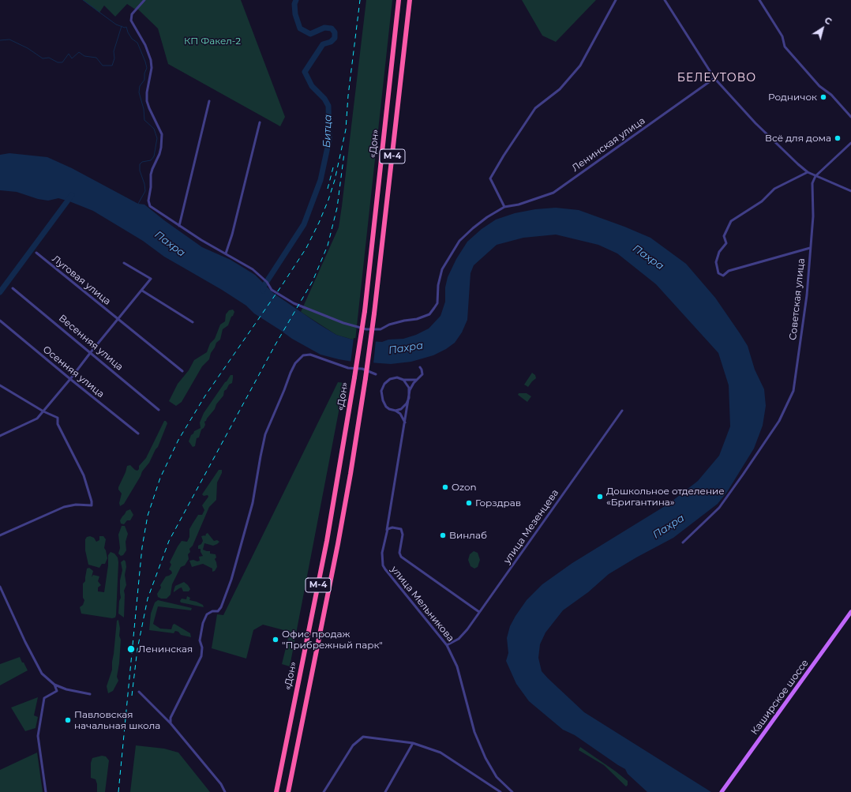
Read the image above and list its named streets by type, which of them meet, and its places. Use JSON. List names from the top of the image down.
{
  "streets": {
    "highway": ["«Дон»", "М-4"],
    "main road": ["Каширское шоссе"],
    "street": [
      "Ленинская улица",
      "Луговая улица",
      "Советская улица",
      "Весенняя улица",
      "Осенняя улица",
      "улица Мезенцева",
      "улица Мельникова"
    ]
  },
  "crossings": [
    ["улица Мезенцева", "улица Мельникова"]
  ],
  "districts": ["БЕЛЕУТОВО"],
  "water": ["Битца", "Пахра"],
  "parks": ["КП Факел-2"],
  "places": [
    "Родничок",
    "Всё для дома",
    "Ozon",
    "Дошкольное отделение «Бригантина»",
    "Горздрав",
    "Винлаб",
    "Офис продаж \"Прибрежный парк\"",
    "Ленинская",
    "Павловская начальная школа"
  ],
  "north": "top right"
}
